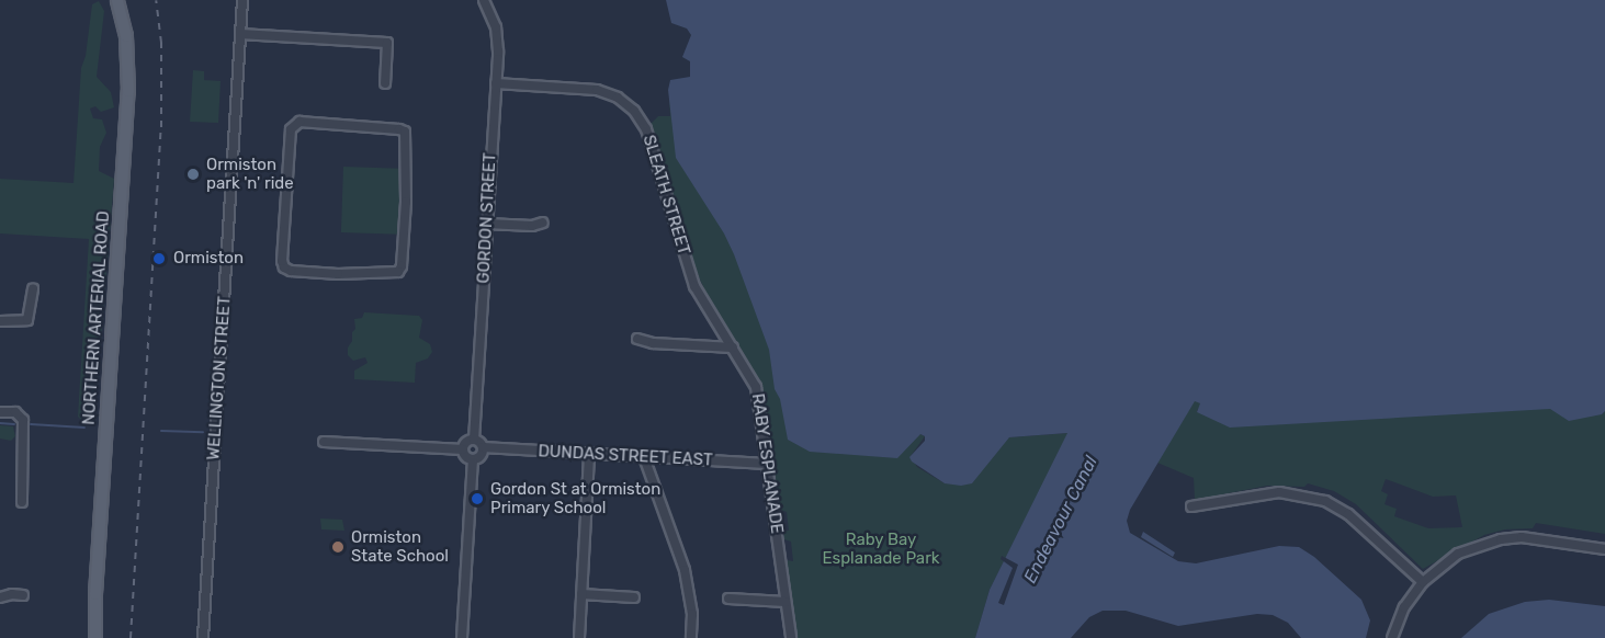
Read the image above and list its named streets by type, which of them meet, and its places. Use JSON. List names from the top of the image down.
{
  "streets": {
    "main road": ["NORTHERN ARTERIAL ROAD"],
    "street": [
      "SLEATH STREET",
      "GORDON STREET",
      "WELLINGTON STREET",
      "DUNDAS STREET EAST",
      "RABY ESPLANADE"
    ]
  },
  "crossings": [
    ["SLEATH STREET", "GORDON STREET"],
    ["SLEATH STREET", "RABY ESPLANADE"],
    ["GORDON STREET", "DUNDAS STREET EAST"],
    ["DUNDAS STREET EAST", "RABY ESPLANADE"]
  ],
  "water": ["Endeavour Canal"],
  "parks": ["Raby Bay Esplanade Park"],
  "places": [
    "Ormiston park 'n' ride",
    "Ormiston",
    "Gordon St at Ormiston Primary School",
    "Ormiston State School"
  ]
}
